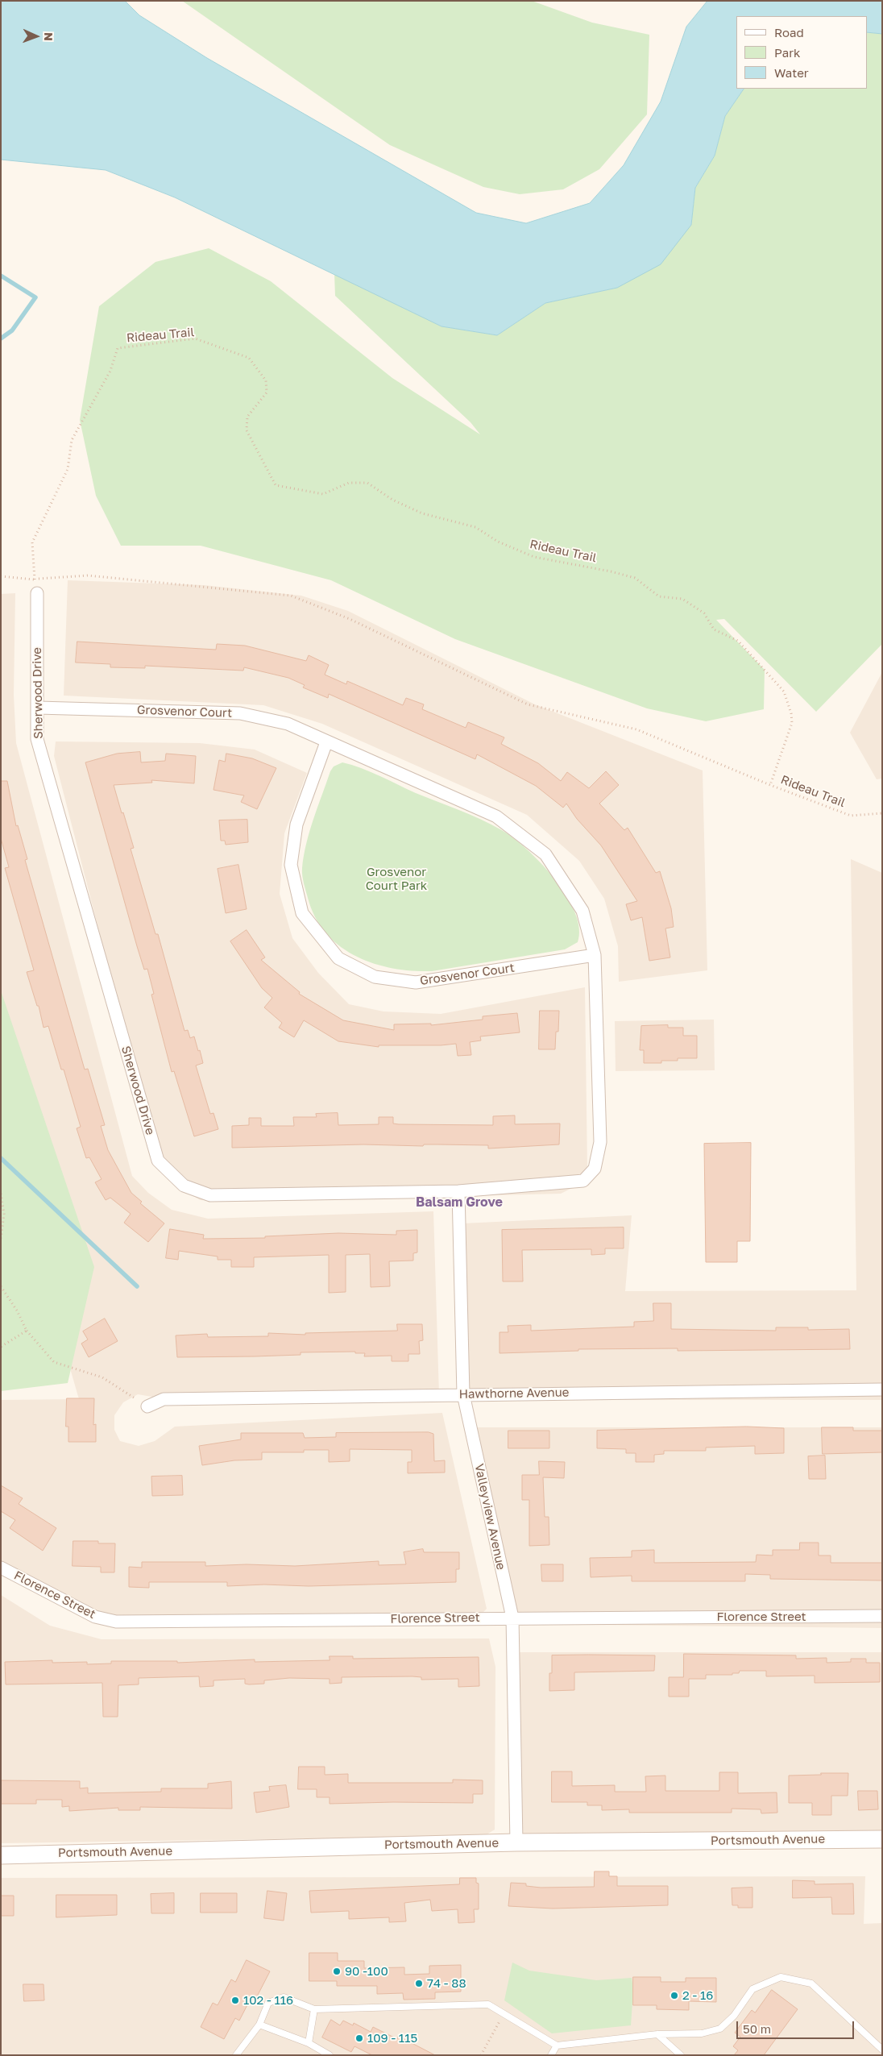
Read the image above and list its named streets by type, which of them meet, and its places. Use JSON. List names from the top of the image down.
{
  "streets": {
    "main road": ["Portsmouth Avenue"],
    "street": [
      "Sherwood Drive",
      "Grosvenor Court",
      "Hawthorne Avenue",
      "Valleyview Avenue",
      "Florence Street"
    ],
    "path": ["Rideau Trail"]
  },
  "crossings": [
    ["Sherwood Drive", "Grosvenor Court"],
    ["Sherwood Drive", "Valleyview Avenue"],
    ["Hawthorne Avenue", "Valleyview Avenue"],
    ["Valleyview Avenue", "Florence Street"],
    ["Valleyview Avenue", "Portsmouth Avenue"]
  ],
  "districts": ["Balsam Grove"],
  "parks": ["Grosvenor Court Park"],
  "places": [
    "90 -100",
    "74 - 88",
    "2 - 16",
    "102 - 116",
    "109 - 115"
  ],
  "legend": ["Road", "Park", "Water"],
  "scale_bar": "50 m",
  "north": "right"
}
